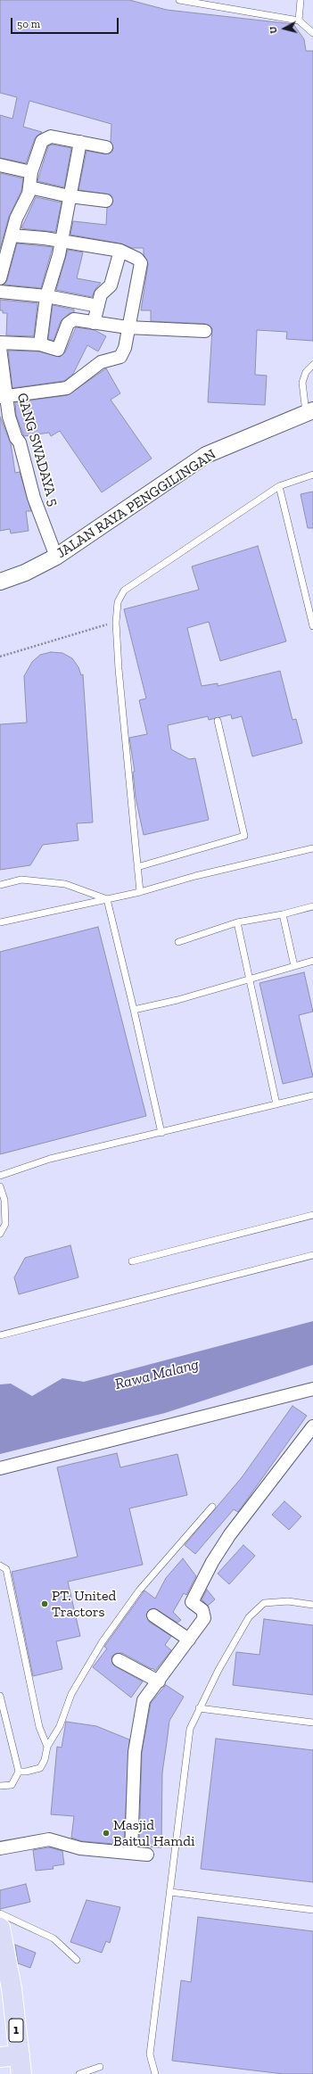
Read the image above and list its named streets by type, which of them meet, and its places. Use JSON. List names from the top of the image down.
{
  "streets": {
    "highway": ["1"],
    "street": ["GANG SWADAYA 5", "JALAN RAYA PENGGILINGAN"]
  },
  "crossings": [
    ["GANG SWADAYA 5", "JALAN RAYA PENGGILINGAN"]
  ],
  "water": ["Rawa Malang"],
  "places": ["PT. United Tractors", "Masjid Baitul Hamdi"],
  "scale_bar": "50 m",
  "north": "left"
}
